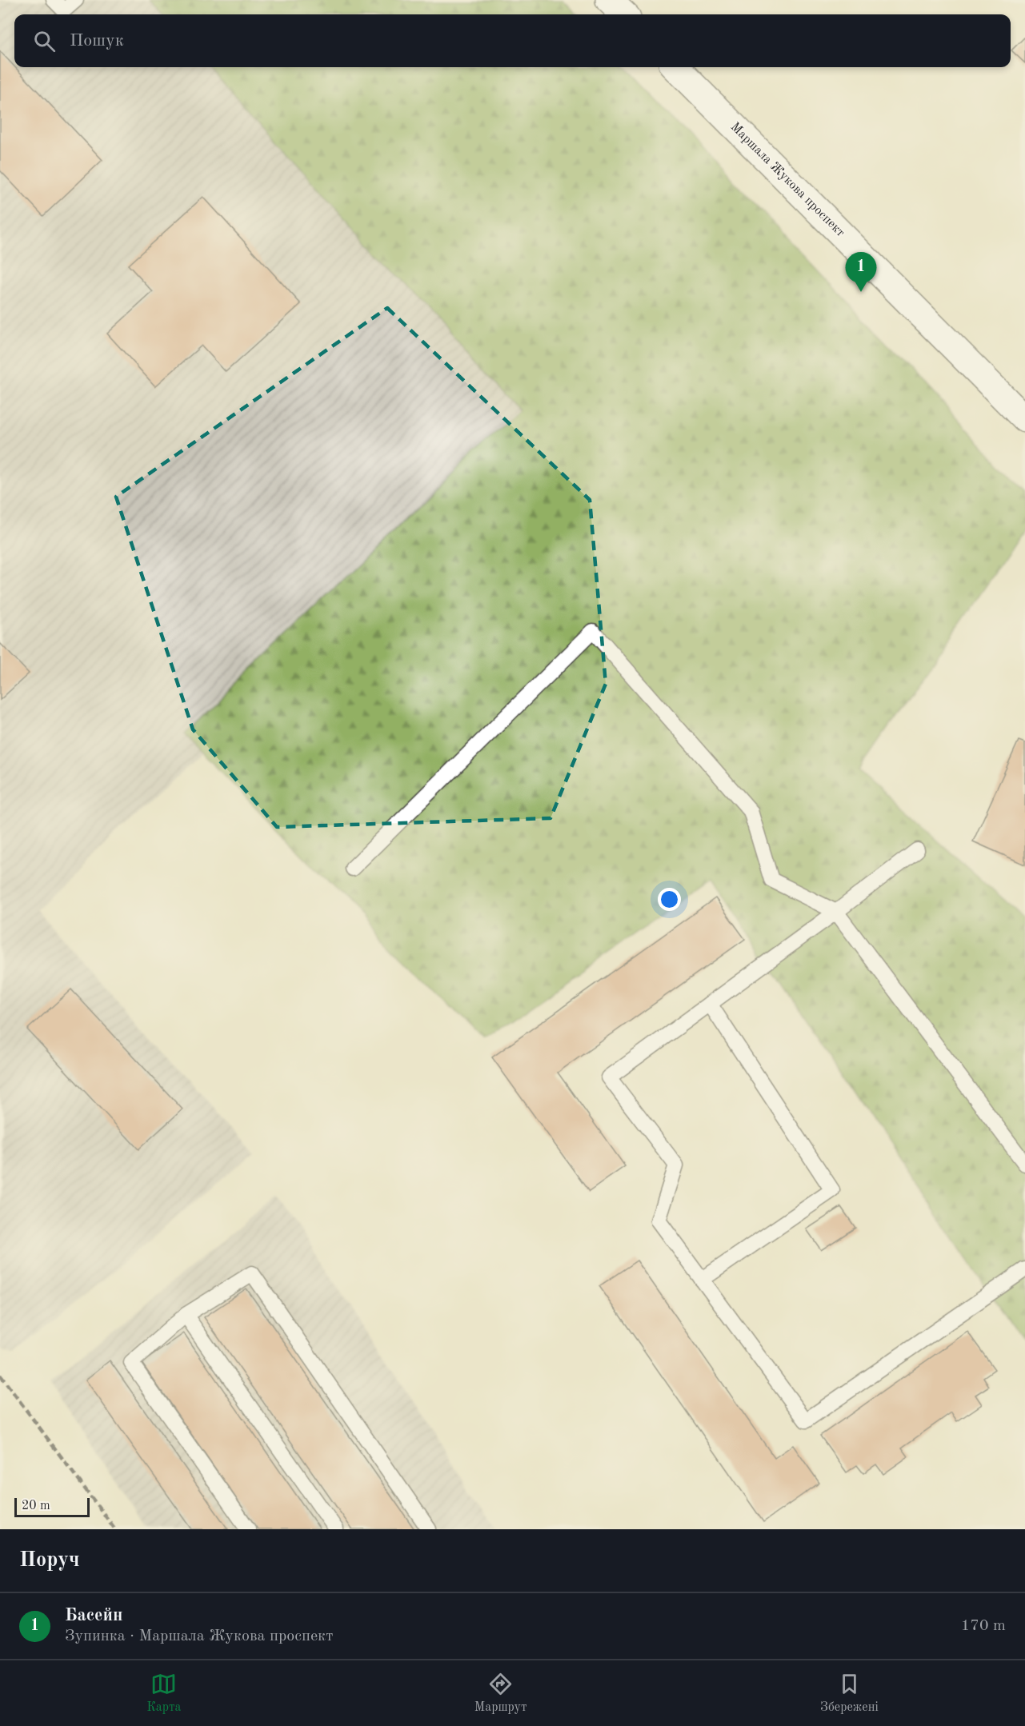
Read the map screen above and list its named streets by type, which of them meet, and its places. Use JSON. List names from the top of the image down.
{
  "streets": {
    "street": ["Маршала Жукова проспект"]
  },
  "scale_bar": "20 m",
  "page": {
    "search": "Пошук",
    "pins": "1",
    "scale": "20 m",
    "heading": "Поруч",
    "list": [
      {
        "mark": "1",
        "name": "Басейн",
        "note": "Зупинка · Маршала Жукова проспект",
        "value": "170 m"
      }
    ],
    "nav": ["Карта", "Маршрут", "Збережені"]
  }
}
